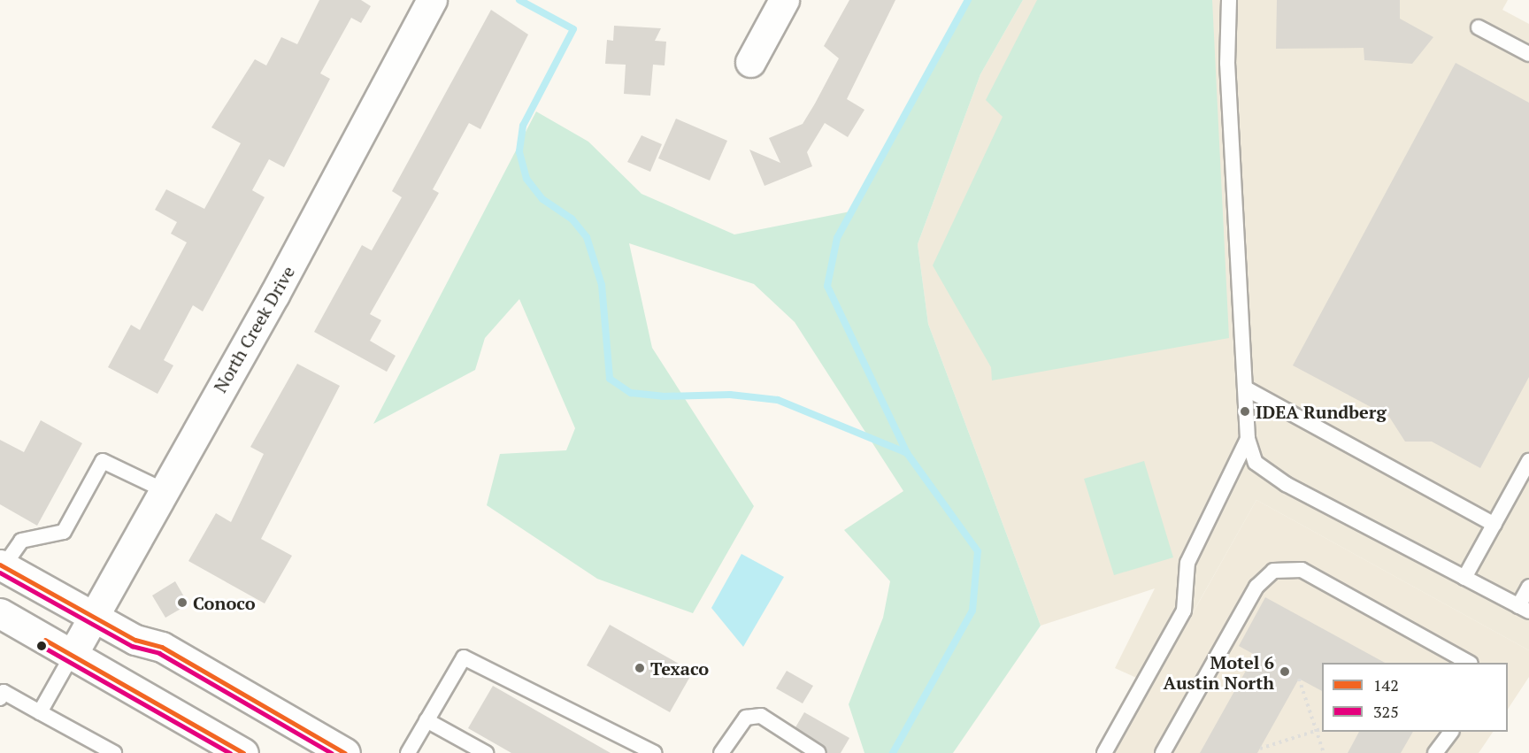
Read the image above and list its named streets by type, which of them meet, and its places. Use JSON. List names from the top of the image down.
{
  "streets": {
    "street": ["North Creek Drive"]
  },
  "places": [
    "IDEA Rundberg",
    "Conoco",
    "Texaco",
    "Motel 6 Austin North"
  ],
  "lines": ["transit line 142", "transit line 325"],
  "legend": ["142", "325"]
}
